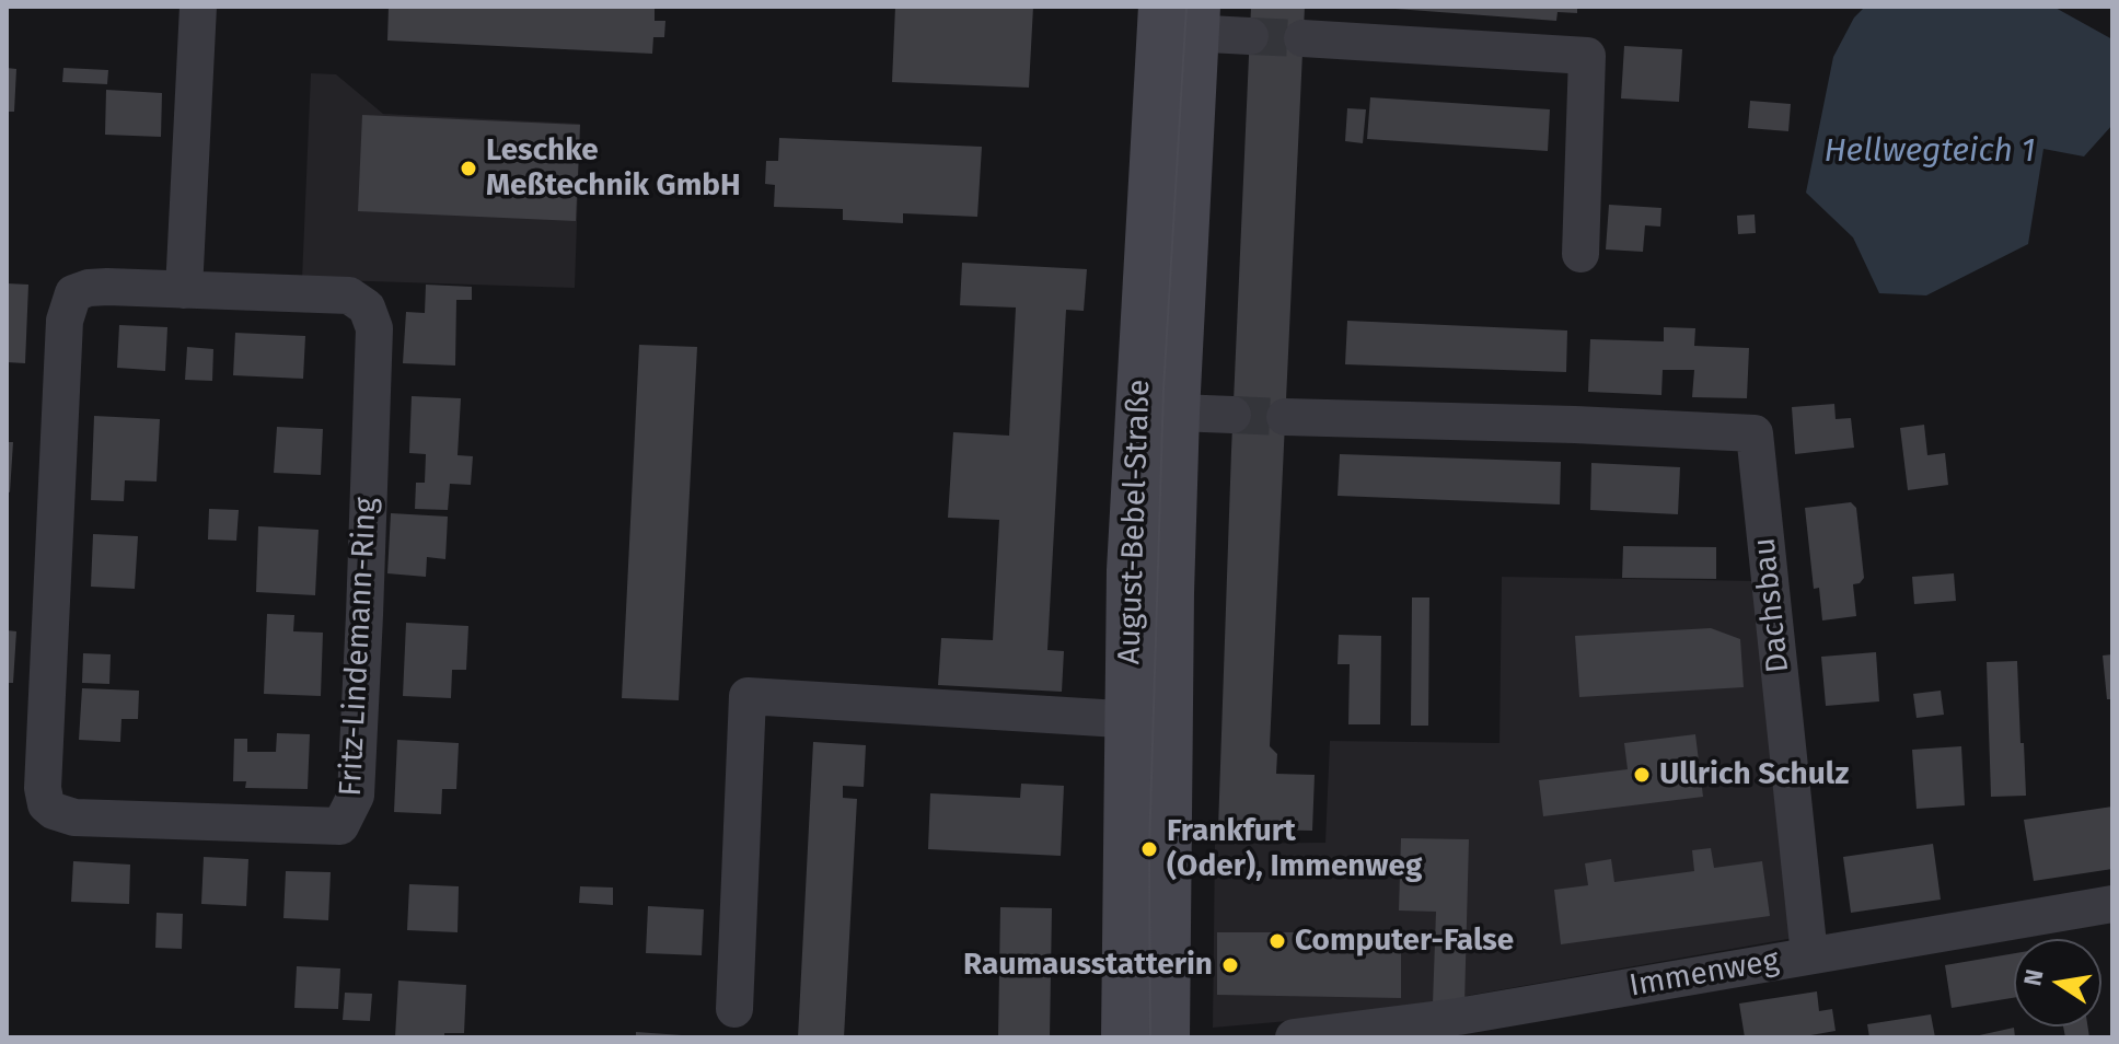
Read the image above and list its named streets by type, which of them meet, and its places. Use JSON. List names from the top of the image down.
{
  "streets": {
    "street": [
      "August-Bebel-Straße",
      "Dachsbau",
      "Fritz-Lindemann-Ring",
      "Immenweg"
    ]
  },
  "crossings": [
    ["Dachsbau", "Immenweg"]
  ],
  "water": ["Hellwegteich 1"],
  "places": [
    "Leschke Meßtechnik GmbH",
    "Ullrich Schulz",
    "Frankfurt (Oder), Immenweg",
    "Computer-False",
    "Raumausstatterin"
  ],
  "north": "left"
}
